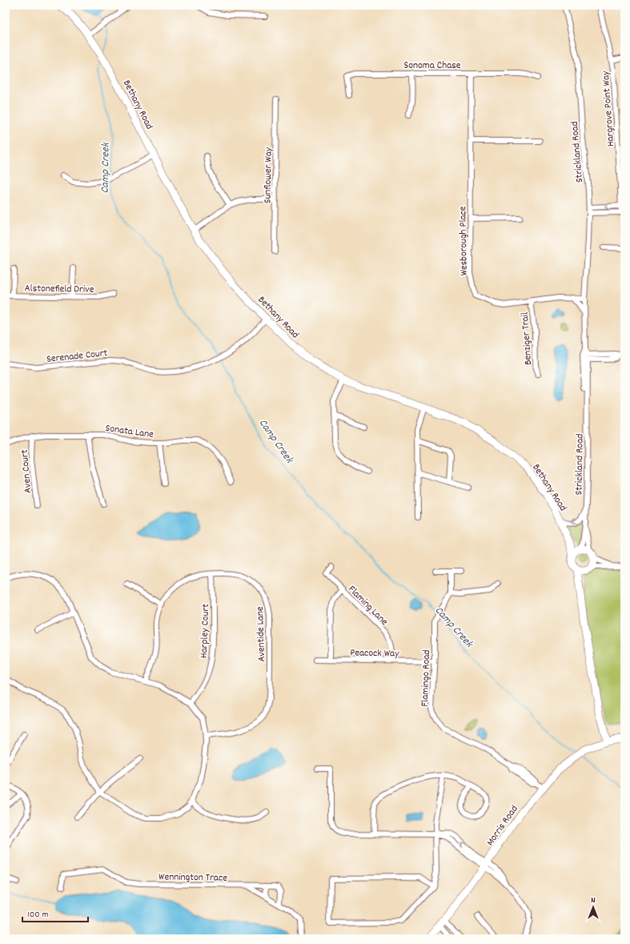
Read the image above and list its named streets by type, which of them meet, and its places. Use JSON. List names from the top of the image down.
{
  "streets": {
    "street": [
      "Sonoma Chase",
      "Bethany Road",
      "Hargrove Point Way",
      "Strickland Road",
      "Sunflower Way",
      "Wesborough Place",
      "Alstonefield Drive",
      "Benziger Trail",
      "Serenade Court",
      "Sonata Lane",
      "Aven Court",
      "Flaming Lane",
      "Harpley Court",
      "Aventide Lane",
      "Peacock Way",
      "Flamingo Road",
      "Morris Road",
      "Wennington Trace"
    ]
  },
  "crossings": [
    ["Sonoma Chase", "Wesborough Place"],
    ["Bethany Road", "Strickland Road"],
    ["Bethany Road", "Serenade Court"],
    ["Strickland Road", "Wesborough Place"],
    ["Wesborough Place", "Benziger Trail"],
    ["Sonata Lane", "Aven Court"],
    ["Flaming Lane", "Peacock Way"],
    ["Harpley Court", "Aventide Lane"],
    ["Peacock Way", "Flamingo Road"],
    ["Flamingo Road", "Morris Road"]
  ],
  "water": ["Camp Creek"],
  "scale_bar": "100 m",
  "north": "top"
}
